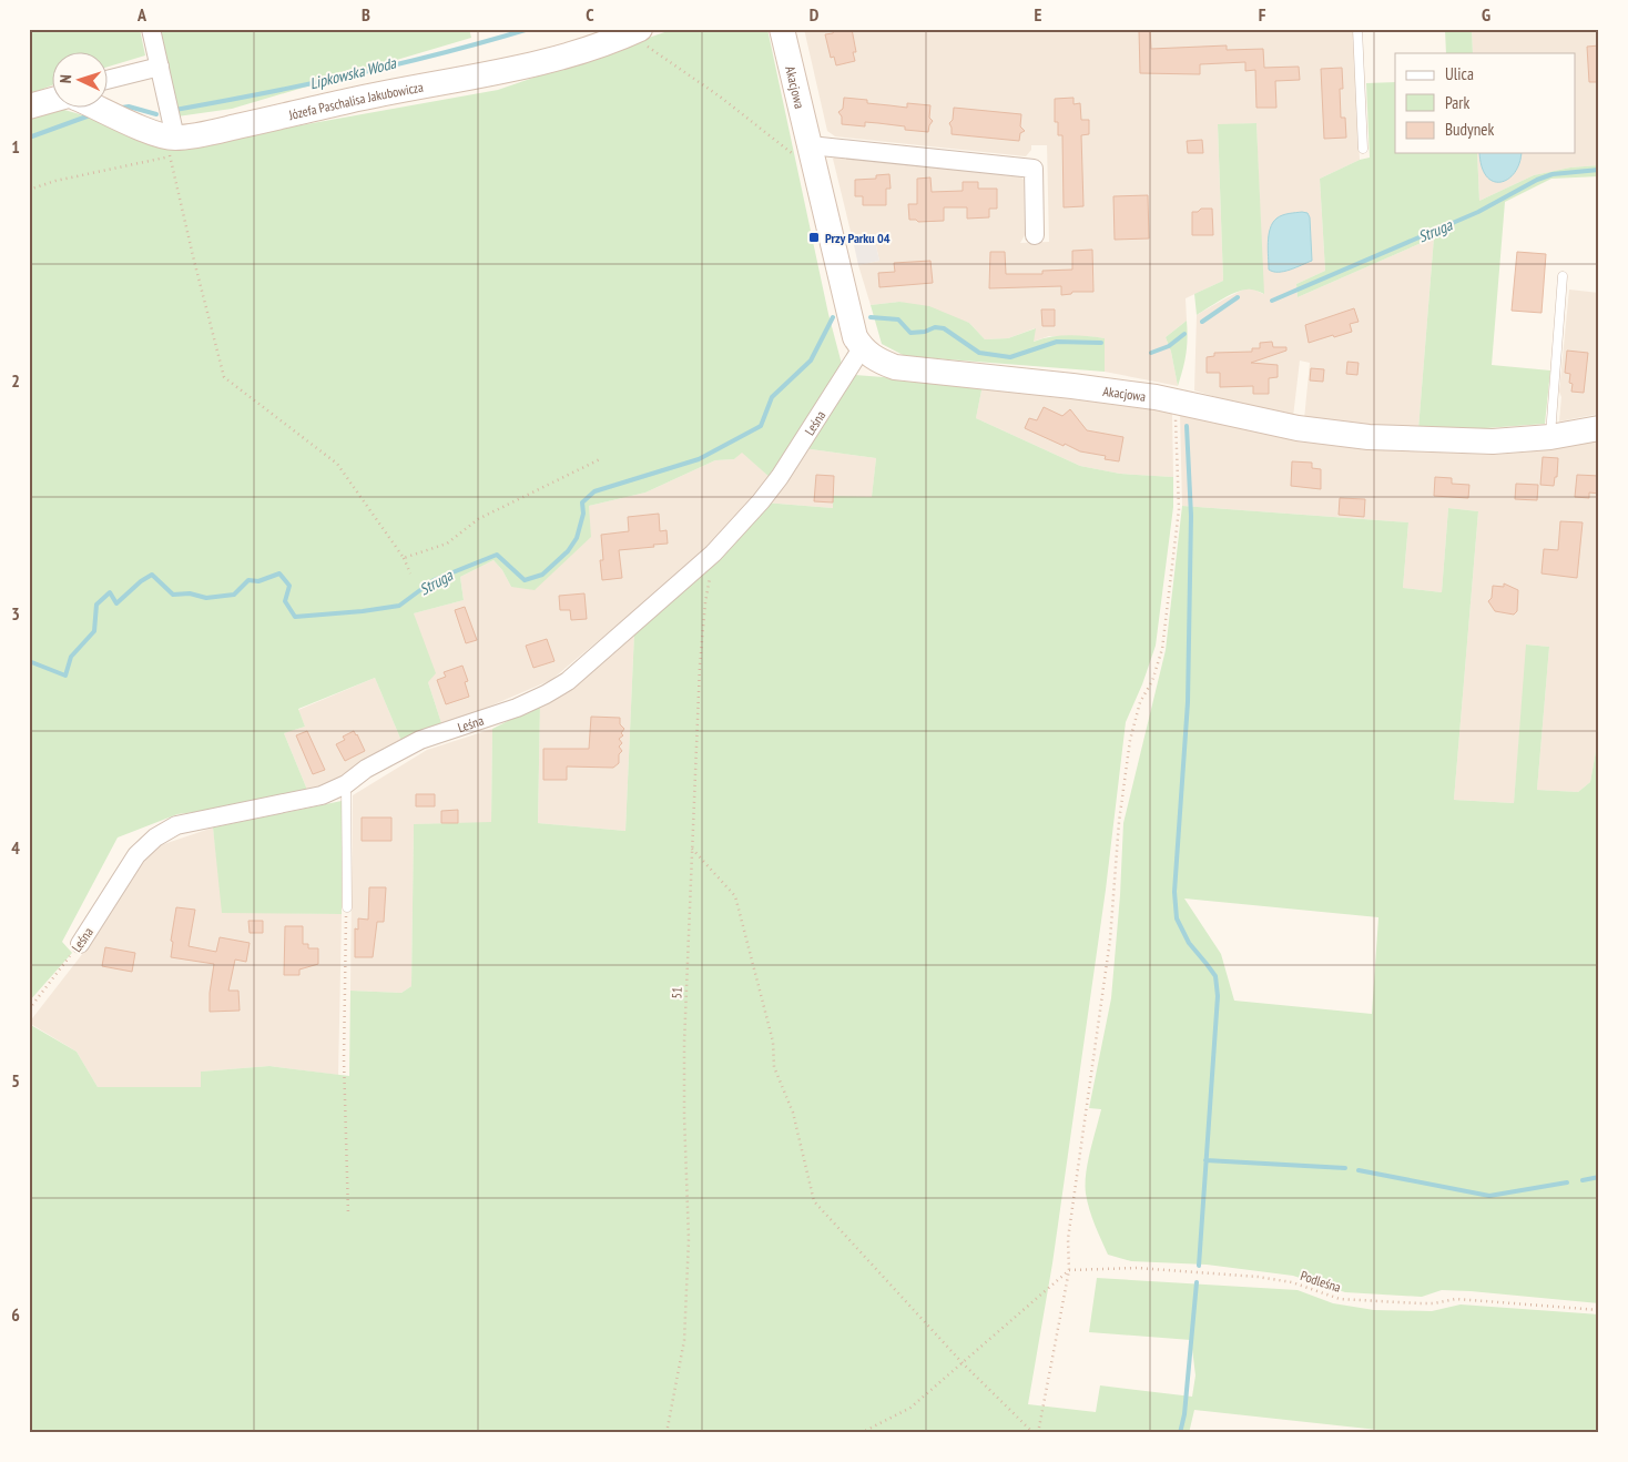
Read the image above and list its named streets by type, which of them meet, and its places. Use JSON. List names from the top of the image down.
{
  "streets": {
    "street": ["Akacjowa", "Józefa Paschalisa Jakubowicza", "Leśna"],
    "path": ["51", "Podleśna"]
  },
  "crossings": [
    ["Akacjowa", "Leśna"],
    ["Leśna", "51"]
  ],
  "water": ["Lipkowska Woda", "Struga"],
  "places": {
    "transit": ["Przy Parku 04"]
  },
  "legend": ["Ulica", "Park", "Budynek"],
  "north": "left",
  "grid": {
    "columns": [
      "A",
      "B",
      "C",
      "D",
      "E",
      "F",
      "G"
    ],
    "rows": [
      "1",
      "2",
      "3",
      "4",
      "5",
      "6"
    ]
  }
}
